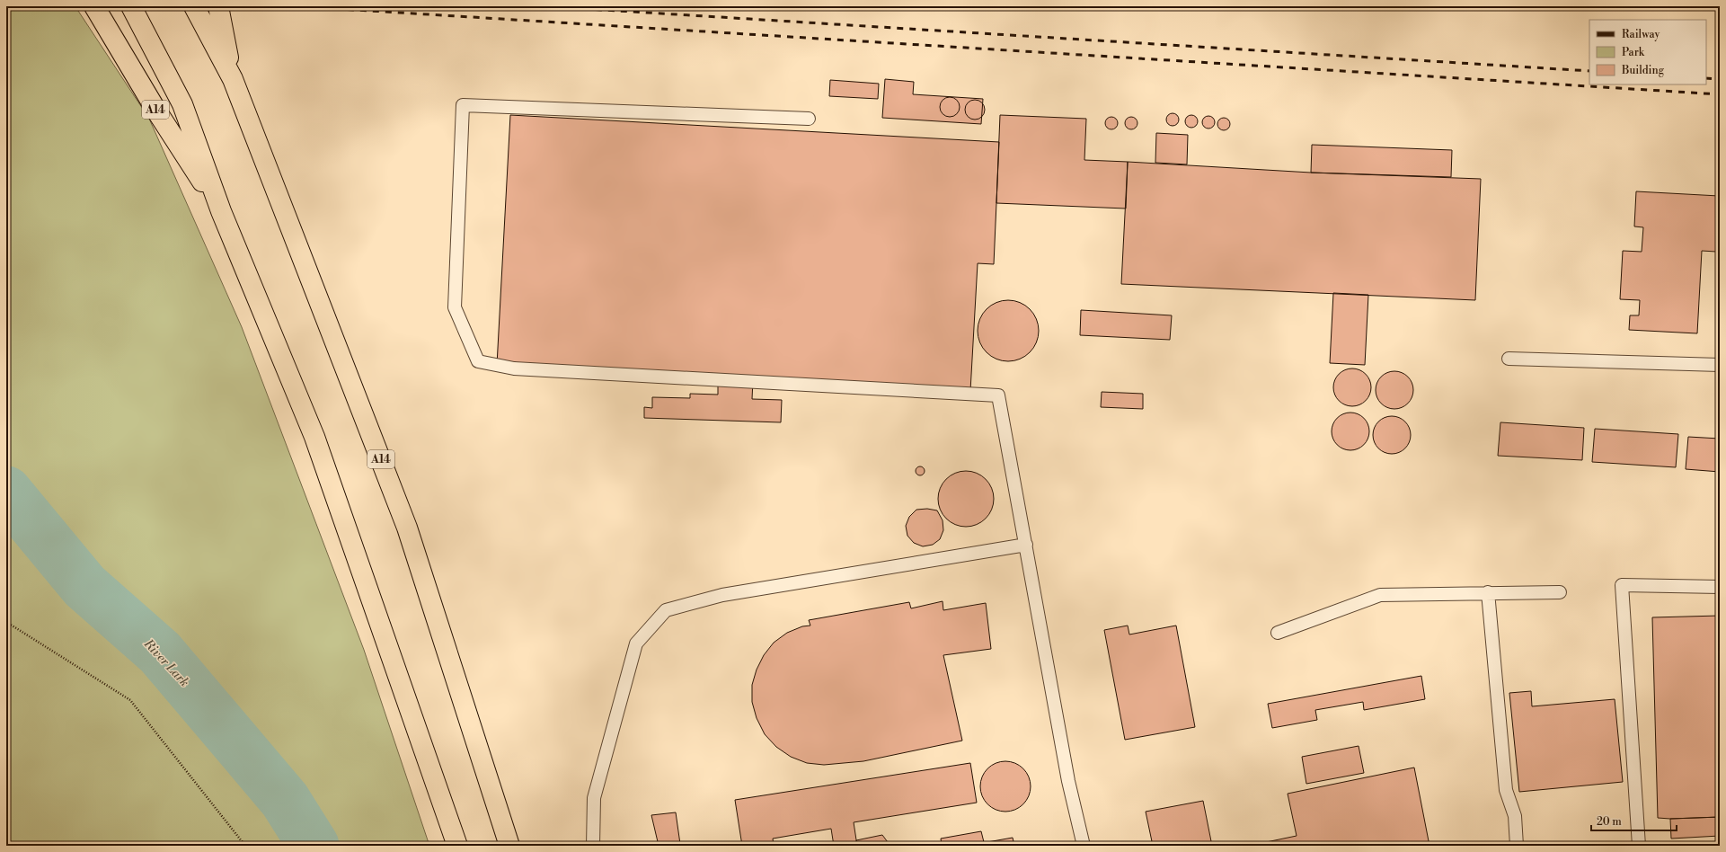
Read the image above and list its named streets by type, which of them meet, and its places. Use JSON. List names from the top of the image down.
{
  "streets": {
    "highway": ["A14"]
  },
  "water": ["River Lark"],
  "legend": ["Railway", "Park", "Building"],
  "scale_bar": "20 m"
}
